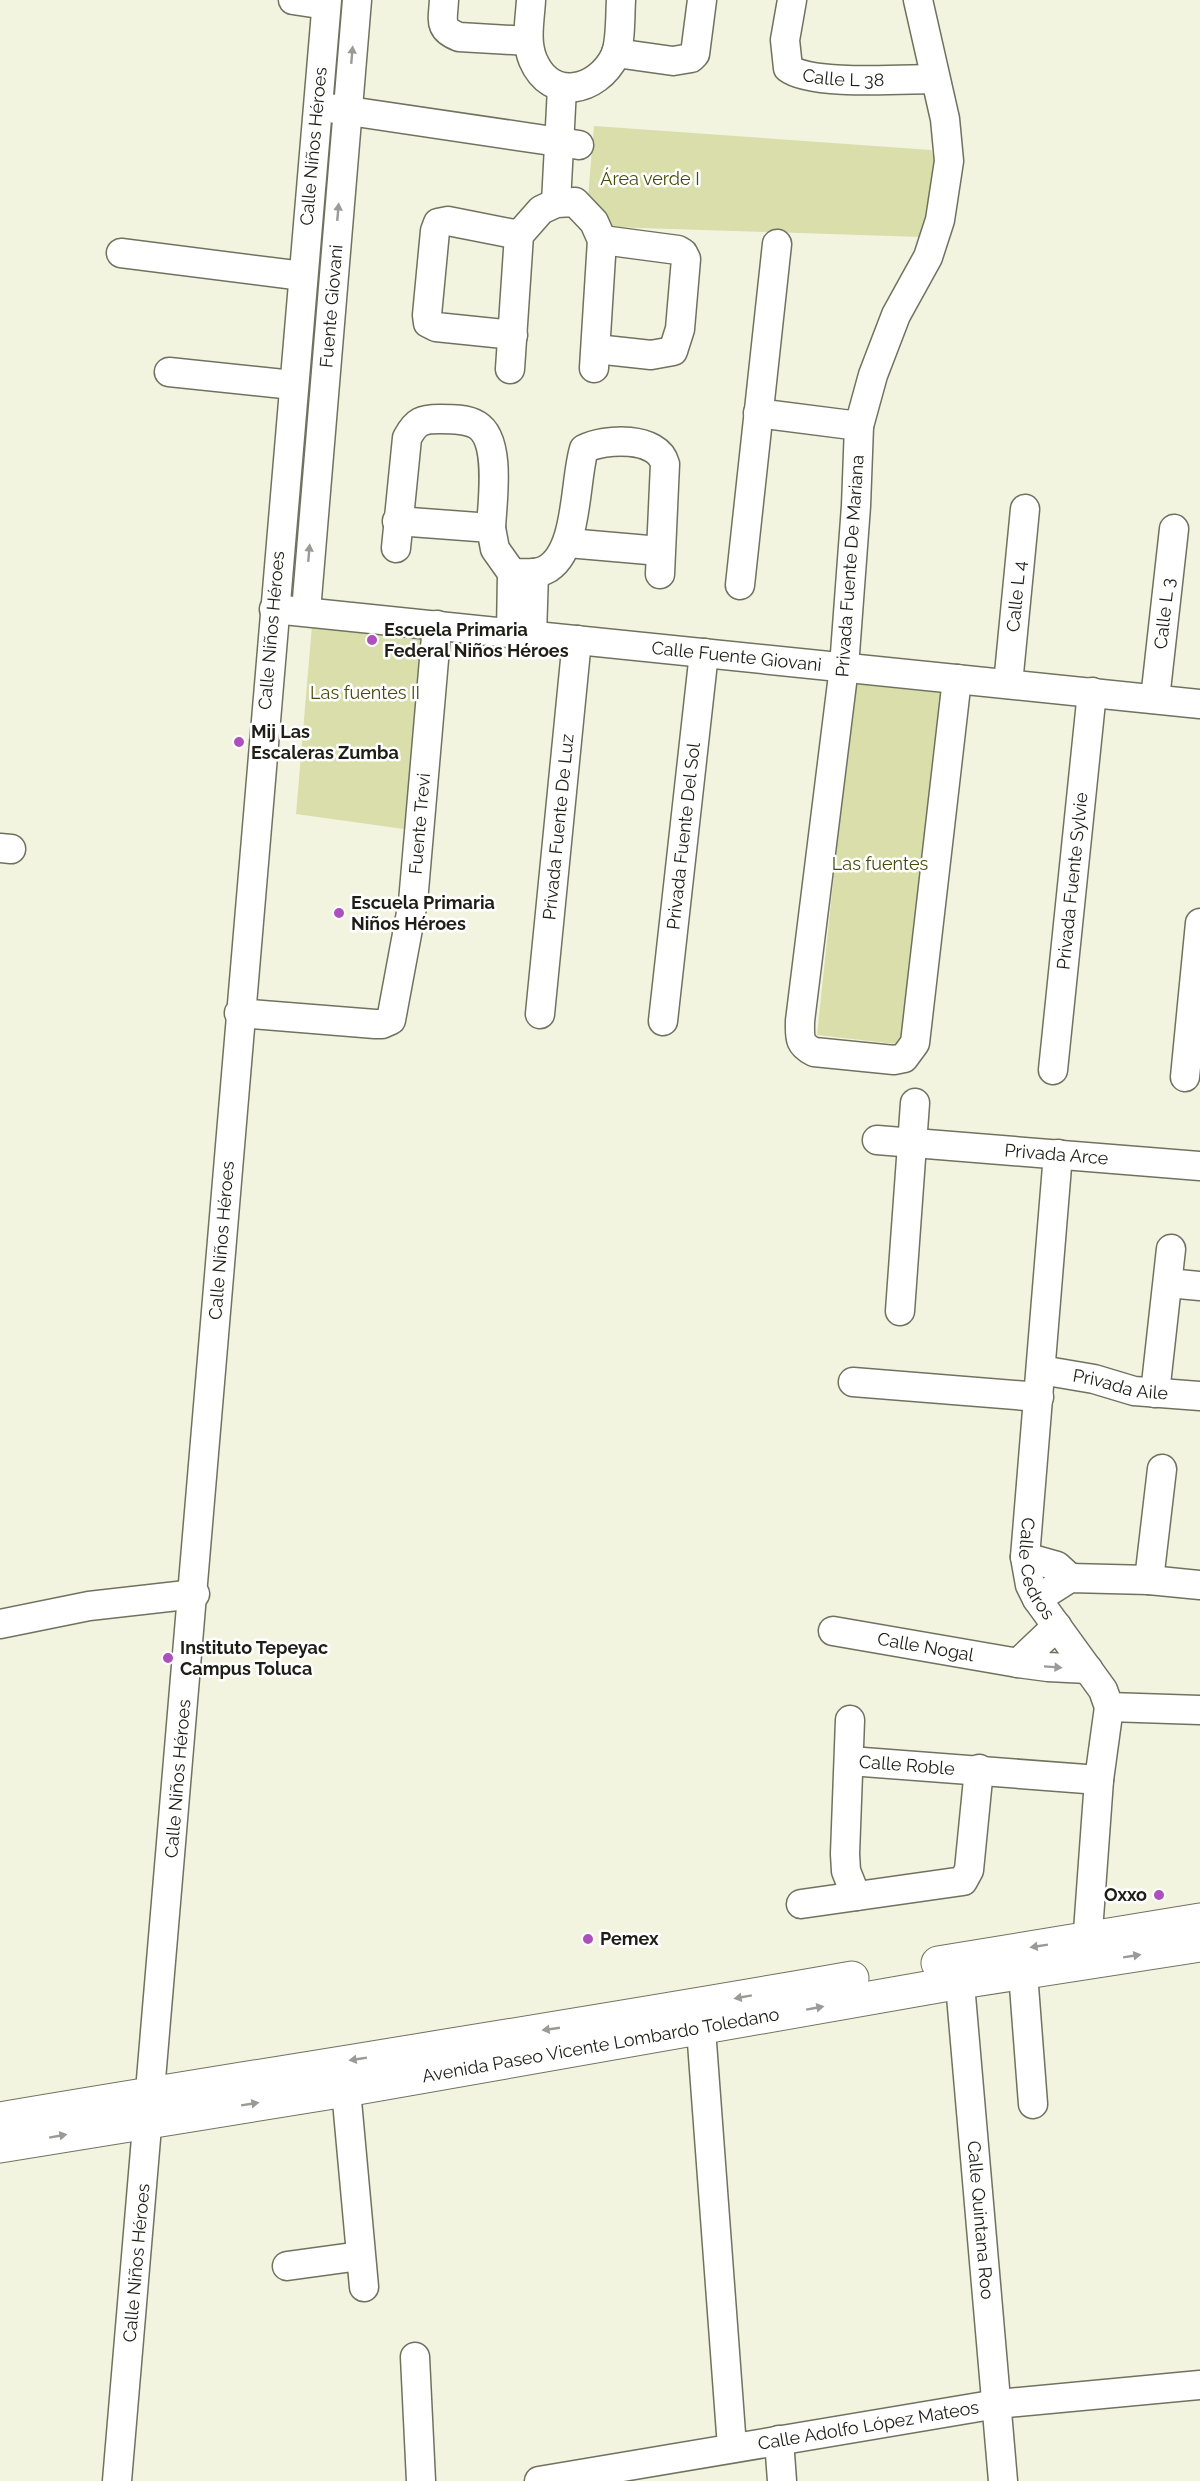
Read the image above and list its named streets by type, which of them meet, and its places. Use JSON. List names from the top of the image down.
{
  "streets": {
    "main road": ["Avenida Paseo Vicente Lombardo Toledano"],
    "street": [
      "Calle L 38",
      "Calle Niños Héroes",
      "Fuente Giovani",
      "Privada Fuente De Mariana",
      "Calle L 4",
      "Calle L 3",
      "Calle Fuente Giovani",
      "Fuente Trevi",
      "Privada Fuente De Luz",
      "Privada Fuente Del Sol",
      "Privada Fuente Sylvie",
      "Privada Arce",
      "Privada Aile",
      "Calle Cedros",
      "Calle Nogal",
      "Calle Roble",
      "Calle Quintana Roo",
      "Calle Adolfo López Mateos"
    ]
  },
  "crossings": [
    ["Calle L 38", "Privada Fuente De Mariana"],
    ["Calle Niños Héroes", "Calle Fuente Giovani"],
    ["Calle Niños Héroes", "Fuente Trevi"],
    ["Calle Niños Héroes", "Avenida Paseo Vicente Lombardo Toledano"],
    ["Fuente Giovani", "Calle Fuente Giovani"],
    ["Privada Fuente De Mariana", "Calle Fuente Giovani"],
    ["Calle L 4", "Calle Fuente Giovani"],
    ["Calle L 3", "Calle Fuente Giovani"],
    ["Calle Fuente Giovani", "Fuente Trevi"],
    ["Calle Fuente Giovani", "Privada Fuente De Luz"],
    ["Calle Fuente Giovani", "Privada Fuente Del Sol"],
    ["Calle Fuente Giovani", "Privada Fuente Sylvie"],
    ["Privada Arce", "Calle Cedros"],
    ["Privada Aile", "Calle Cedros"],
    ["Calle Cedros", "Calle Nogal"],
    ["Avenida Paseo Vicente Lombardo Toledano", "Calle Quintana Roo"],
    ["Calle Quintana Roo", "Calle Adolfo López Mateos"]
  ],
  "parks": ["Área verde I", "Las fuentes II", "Las fuentes"],
  "places": [
    "Escuela Primaria Federal Niños Héroes",
    "Mij Las Escaleras Zumba",
    "Escuela Primaria Niños Héroes",
    "Instituto Tepeyac Campus Toluca",
    "Oxxo",
    "Pemex"
  ]
}
